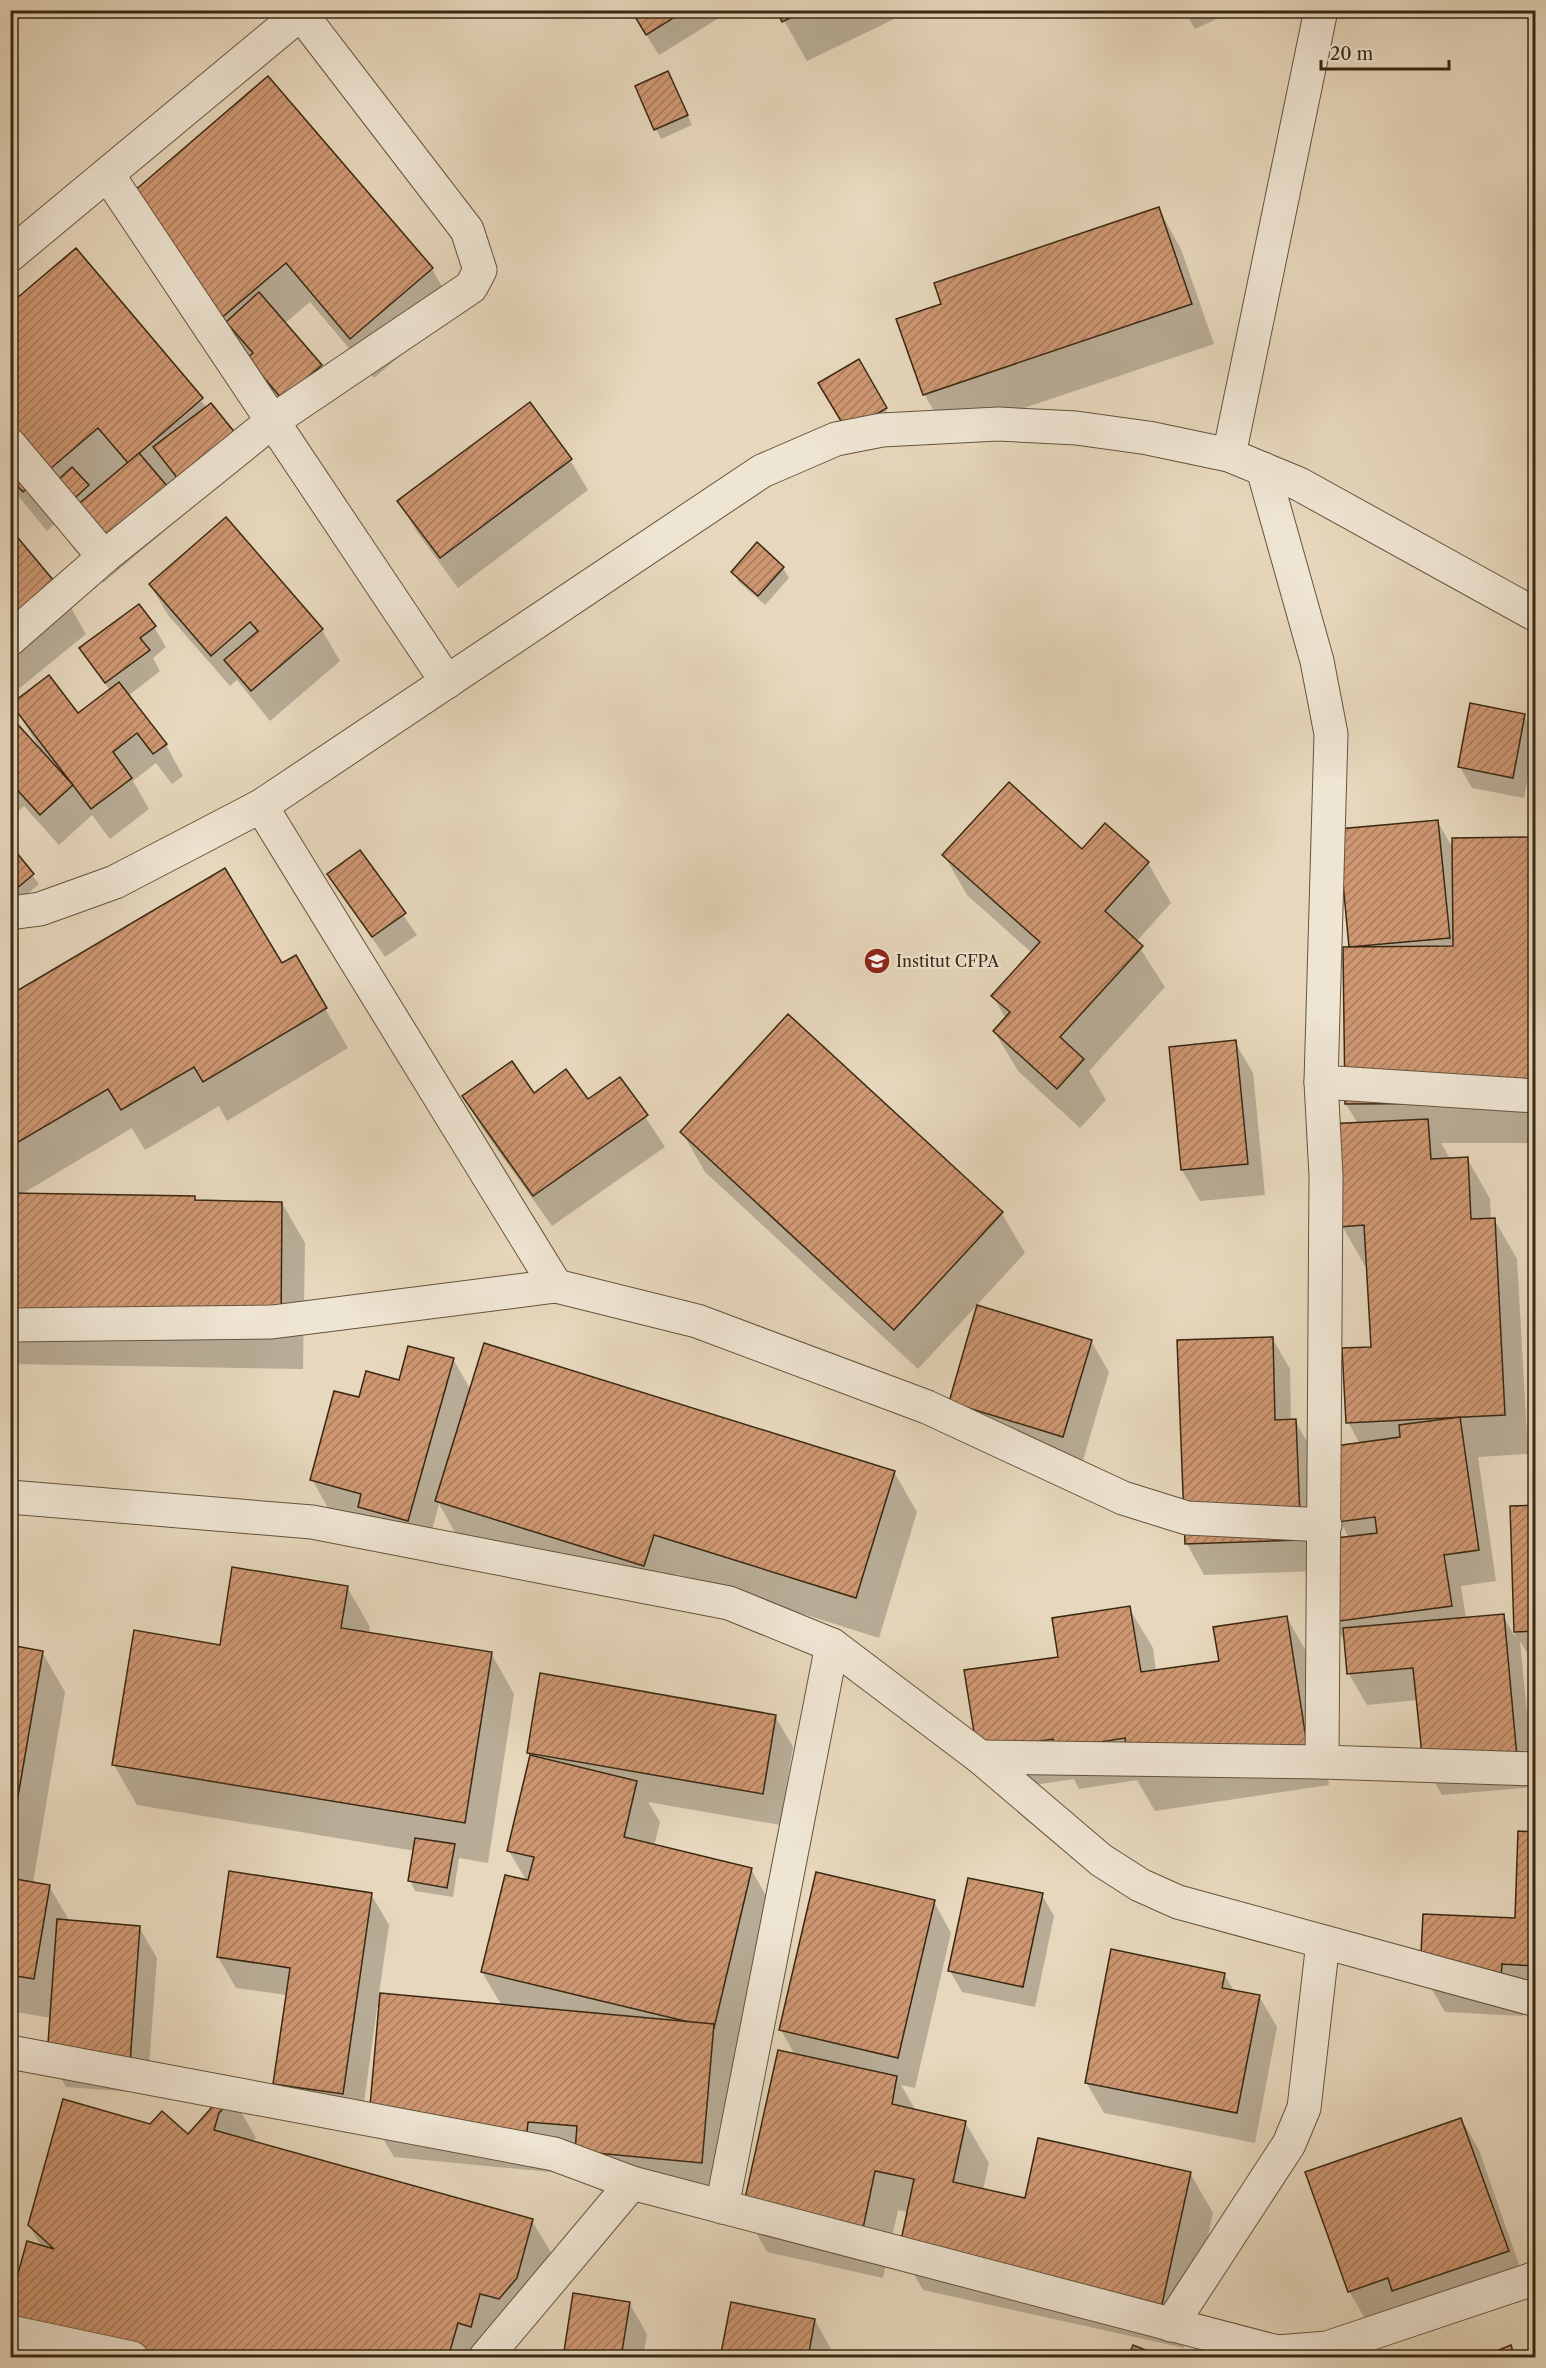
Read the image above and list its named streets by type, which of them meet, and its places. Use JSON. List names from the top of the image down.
{
  "places": {
    "school or university": ["Institut CFPA"]
  },
  "scale_bar": "20 m"
}
